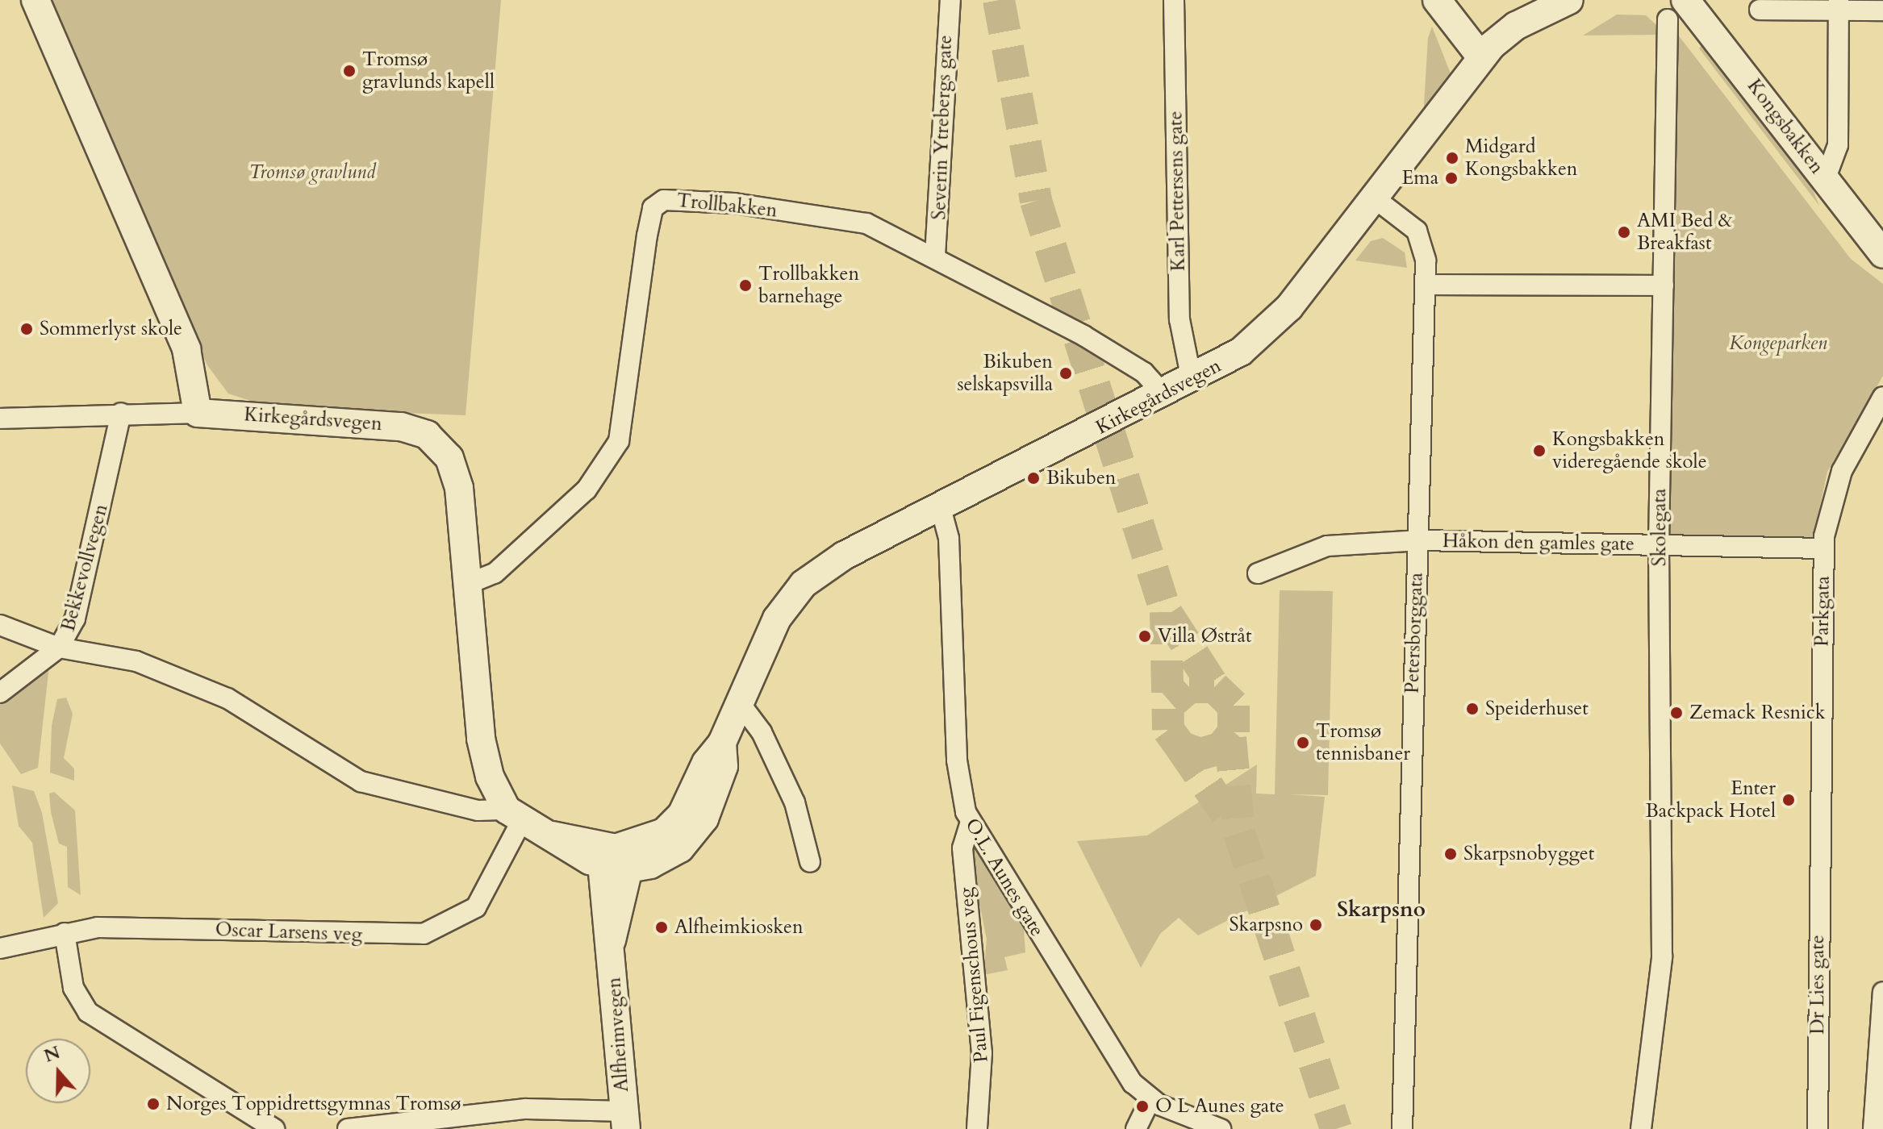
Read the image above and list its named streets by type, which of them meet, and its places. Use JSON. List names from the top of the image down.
{
  "streets": {
    "street": [
      "Kongsbakken",
      "Severin Ytrebergs gate",
      "Karl Pettersens gate",
      "Trollbakken",
      "Kirkegårdsvegen",
      "Skolegata",
      "Håkon den gamles gate",
      "Bekkevollvegen",
      "Parkgata",
      "Petersborggata",
      "O.L. Aunes gate",
      "Oscar Larsens veg",
      "Paul Figenschous veg",
      "Dr Lies gate",
      "Alfheimvegen"
    ]
  },
  "crossings": [
    ["Kongsbakken", "Skolegata"],
    ["Severin Ytrebergs gate", "Trollbakken"],
    ["Karl Pettersens gate", "Kirkegårdsvegen"],
    ["Trollbakken", "Kirkegårdsvegen"],
    ["Kirkegårdsvegen", "Petersborggata"],
    ["Kirkegårdsvegen", "O.L. Aunes gate"],
    ["Kirkegårdsvegen", "Oscar Larsens veg"],
    ["Kirkegårdsvegen", "Alfheimvegen"],
    ["Skolegata", "Håkon den gamles gate"],
    ["Håkon den gamles gate", "Parkgata"],
    ["Håkon den gamles gate", "Petersborggata"],
    ["Parkgata", "Dr Lies gate"],
    ["O.L. Aunes gate", "Paul Figenschous veg"]
  ],
  "districts": ["Skarpsno"],
  "parks": ["Tromsø gravlund", "Kongeparken"],
  "places": [
    "Tromsø gravlunds kapell",
    "Midgard Kongsbakken",
    "Ema",
    "AMI Bed & Breakfast",
    "Trollbakken barnehage",
    "Sommerlyst skole",
    "Bikuben selskapsvilla",
    "Kongsbakken videregående skole",
    "Bikuben",
    "Villa Østråt",
    "Speiderhuset",
    "Zemack Resnick",
    "Tromsø tennisbaner",
    "Enter Backpack Hotel",
    "Skarpsnobygget",
    "Skarpsno",
    "Alfheimkiosken",
    "Norges Toppidrettsgymnas Tromsø",
    "O L Aunes gate"
  ],
  "north": "top"
}
